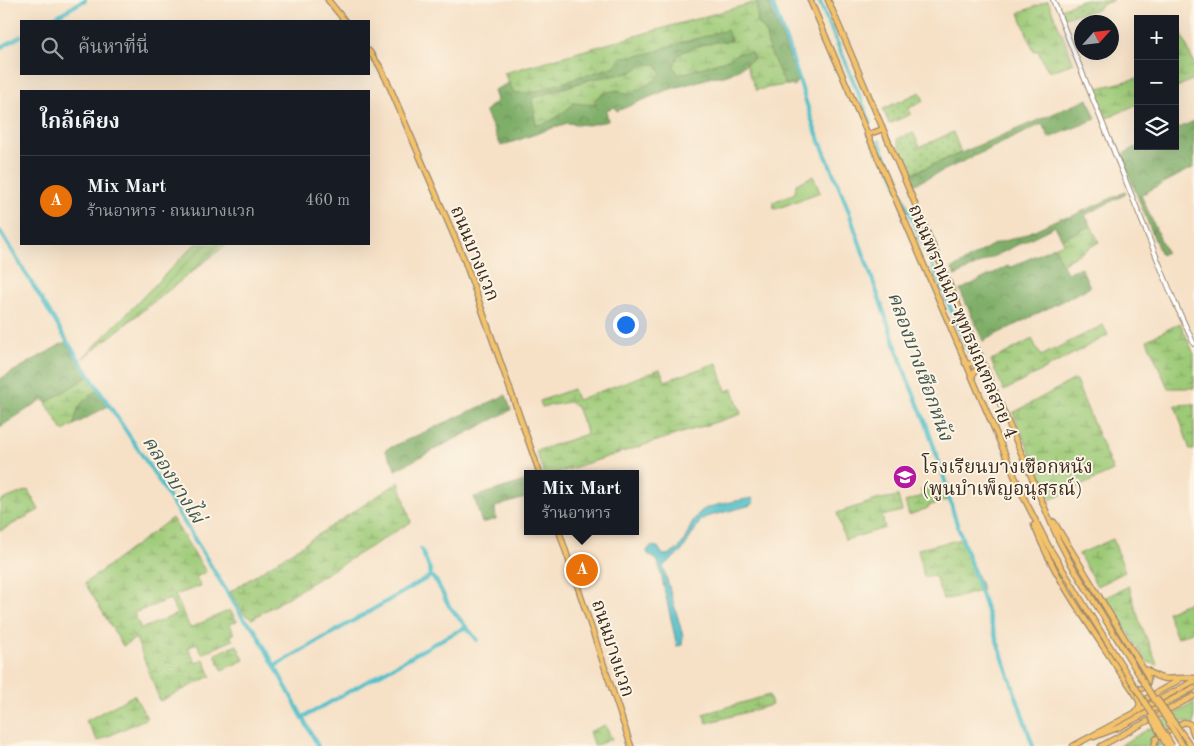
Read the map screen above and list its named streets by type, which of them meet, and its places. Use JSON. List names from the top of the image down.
{
  "streets": {
    "main road": ["ถนนบางแวก", "ถนนพรานนก-พุทธมณฑลสาย 4"]
  },
  "water": ["คลองบางเชือกหนัง", "คลองบางไผ่"],
  "places": {
    "school or university": ["โรงเรียนบางเชือกหนัง (พูนบำเพ็ญอนุสรณ์)"]
  },
  "north": "top right",
  "page": {
    "map_buttons": ["+", "−"],
    "search": "ค้นหาที่นี่",
    "heading": "ใกล้เคียง",
    "list": [
      {
        "mark": "A",
        "name": "Mix Mart",
        "note": "ร้านอาหาร · ถนนบางแวก",
        "value": "460 m"
      }
    ],
    "popup": ["Mix Mart", "ร้านอาหาร"],
    "pins": "A"
  }
}
